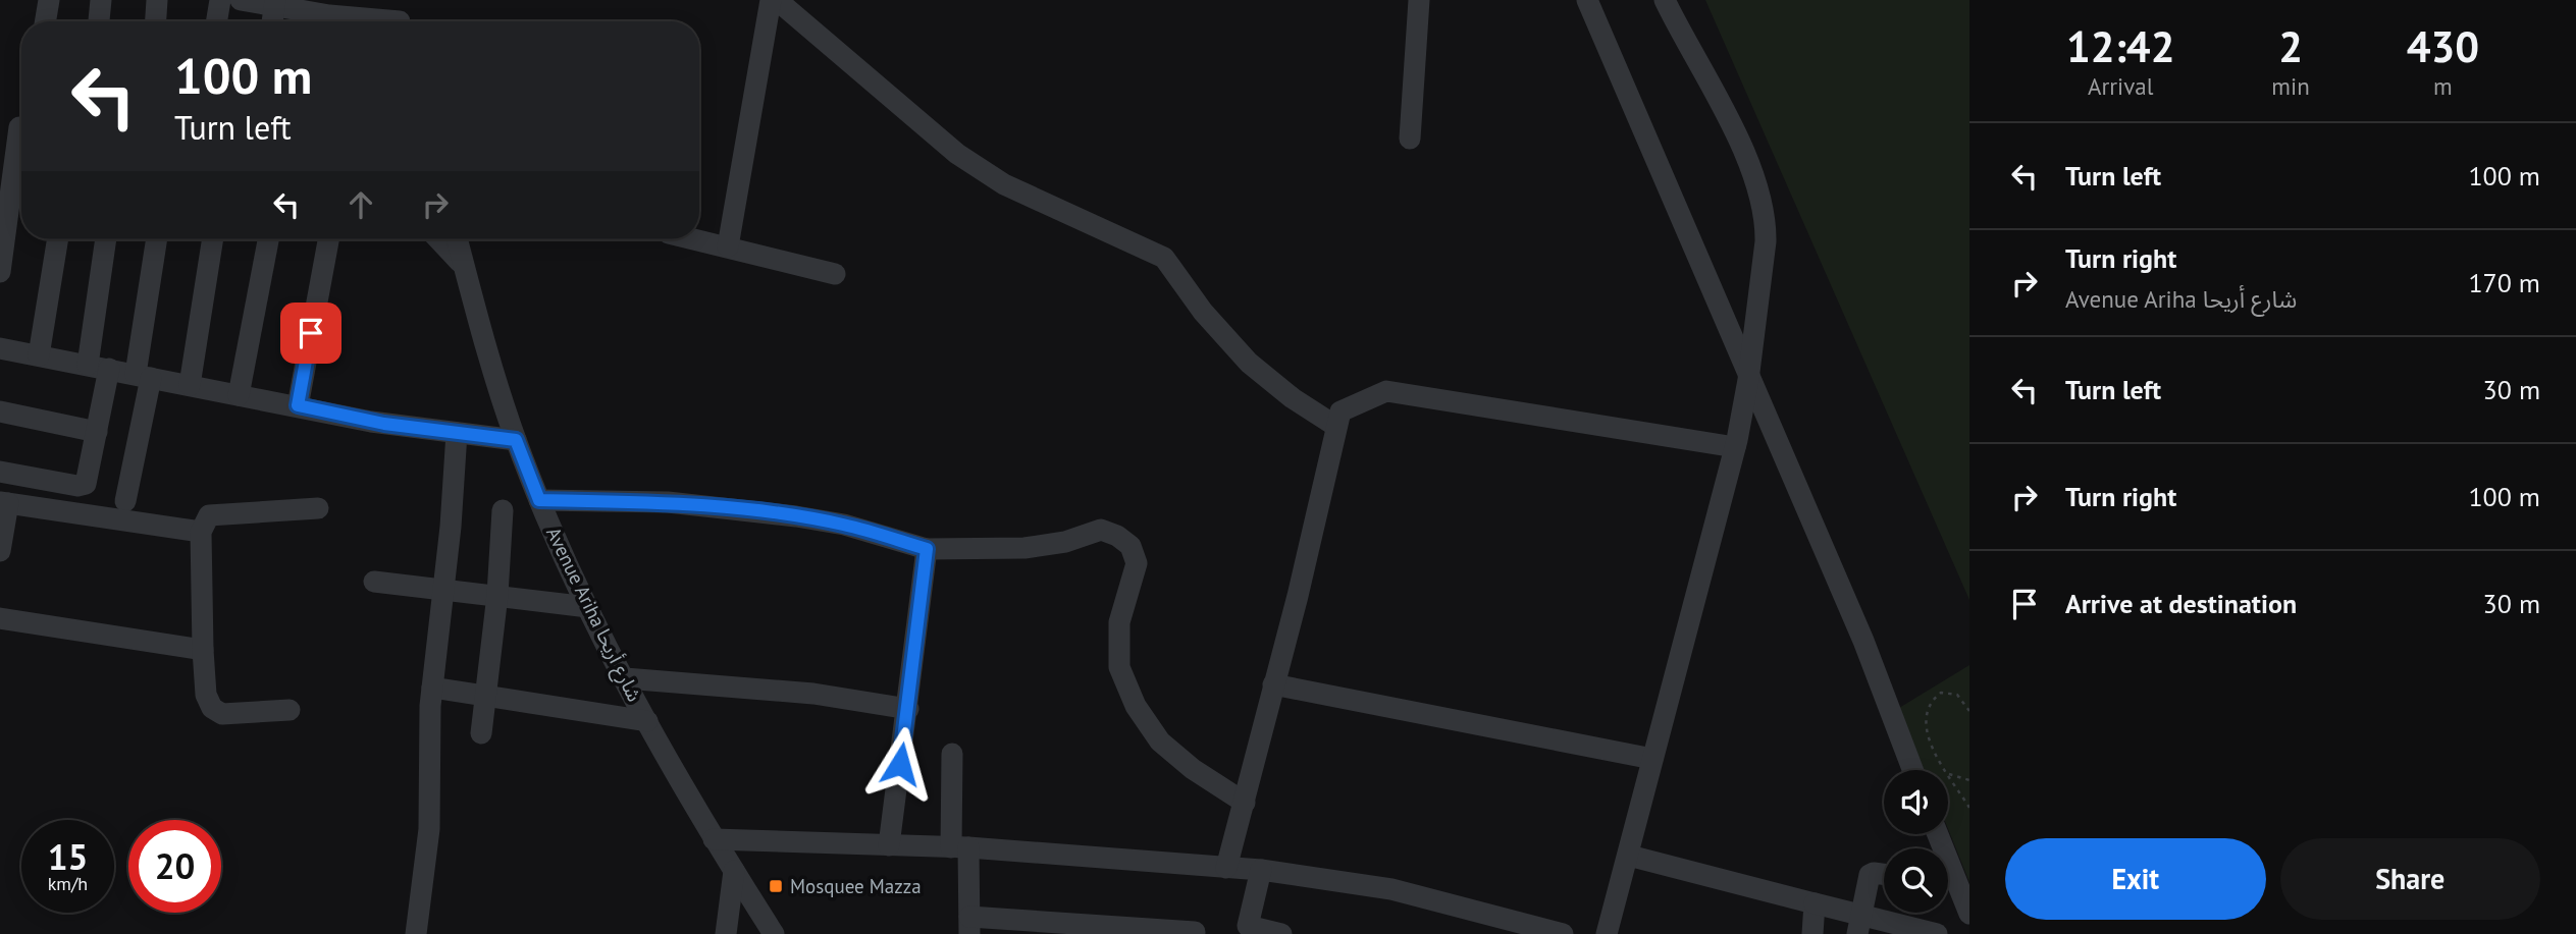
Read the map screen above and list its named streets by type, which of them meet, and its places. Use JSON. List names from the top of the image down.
{
  "streets": {
    "street": ["Avenue Ariha شارع أريحا"]
  },
  "places": {
    "transit": ["Mosquee Mazza"]
  },
  "page": {
    "eta": [
      "12:42",
      "Arrival",
      "2",
      "min",
      "430",
      "m"
    ],
    "turn": ["100 m", "Turn left"],
    "list": [
      {
        "name": "Turn left",
        "value": "100 m"
      },
      {
        "name": "Turn right",
        "note": "Avenue Ariha شارع أريحا",
        "value": "170 m"
      },
      {
        "name": "Turn left",
        "value": "30 m"
      },
      {
        "name": "Turn right",
        "value": "100 m"
      },
      {
        "name": "Arrive at destination",
        "value": "30 m"
      }
    ],
    "speed": "15 km/h",
    "limit": "20",
    "buttons": ["Exit", "Share"]
  }
}
